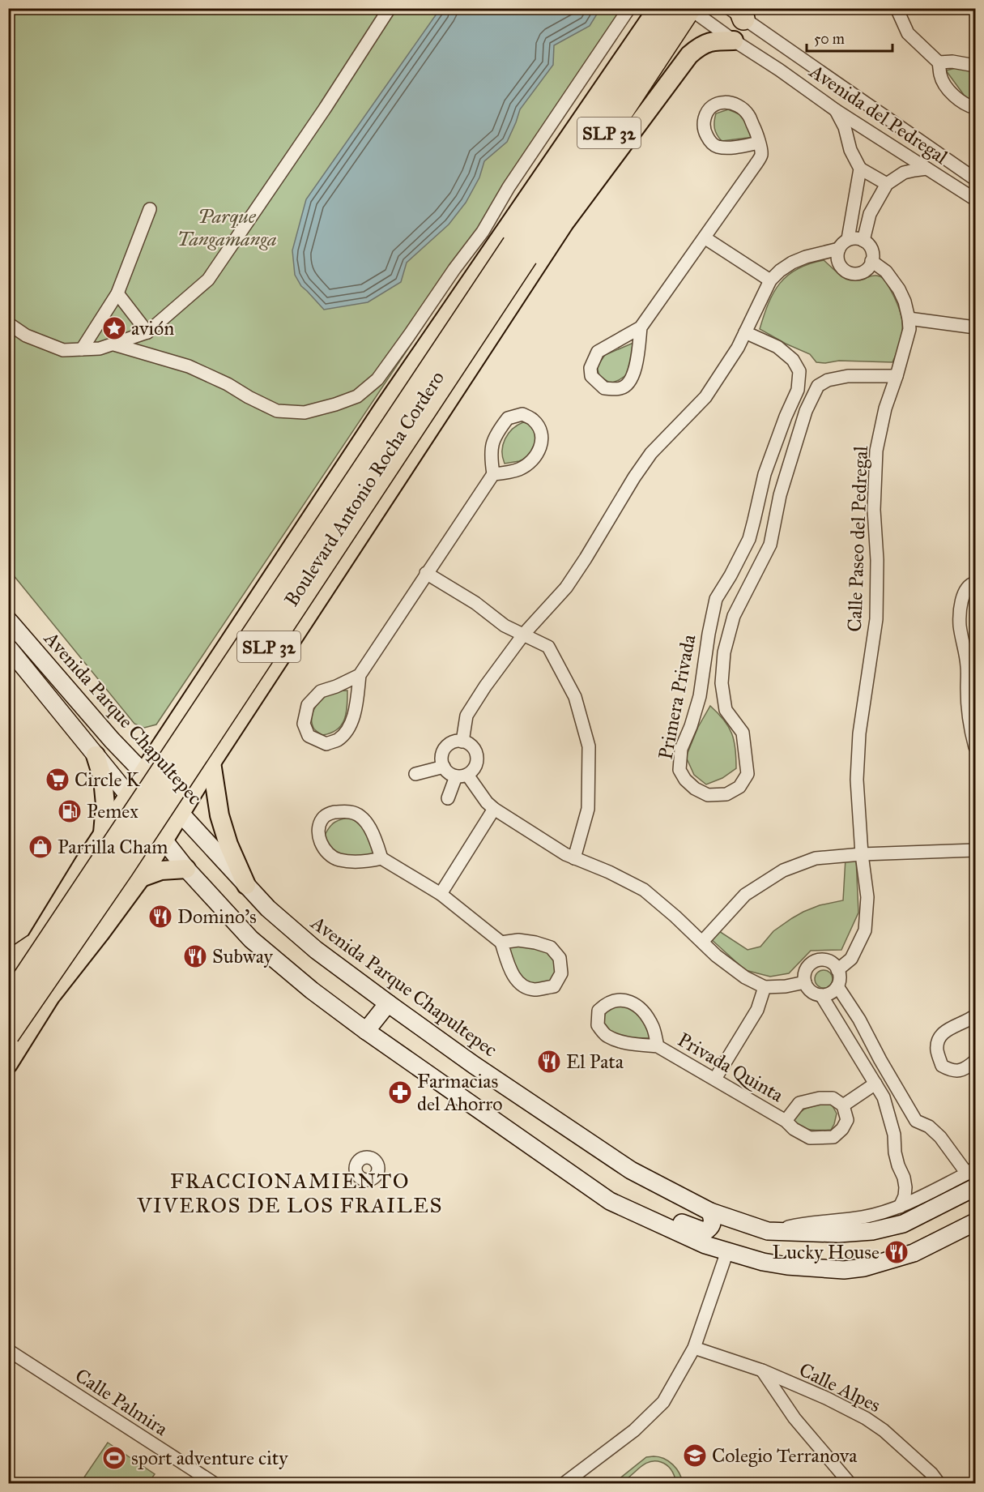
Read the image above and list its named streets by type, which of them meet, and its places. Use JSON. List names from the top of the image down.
{
  "streets": {
    "highway": ["SLP 32"],
    "main road": ["Boulevard Antonio Rocha Cordero", "Avenida Parque Chapultepec"],
    "street": [
      "Avenida del Pedregal",
      "Calle Paseo del Pedregal",
      "Primera Privada",
      "Privada Quinta",
      "Calle Alpes",
      "Calle Palmira"
    ]
  },
  "crossings": [
    ["Avenida del Pedregal", "SLP 32"],
    ["Avenida del Pedregal", "Boulevard Antonio Rocha Cordero"],
    ["Boulevard Antonio Rocha Cordero", "Avenida Parque Chapultepec"],
    ["Calle Paseo del Pedregal", "Primera Privada"]
  ],
  "districts": ["FRACCIONAMIENTO VIVEROS DE LOS FRAILES"],
  "parks": ["Parque Tangamanga"],
  "places": {
    "place": ["avión"],
    "supermarket": ["Circle K"],
    "fuel station": ["Pemex"],
    "shop": ["Parrilla Cham"],
    "restaurant": [
      "Domino's",
      "Subway",
      "El Pata",
      "Lucky House"
    ],
    "pharmacy": ["Farmacias del Ahorro"],
    "school or university": ["Colegio Terranova"],
    "sports": ["sport adventure city"]
  },
  "scale_bar": "50 m"
}
